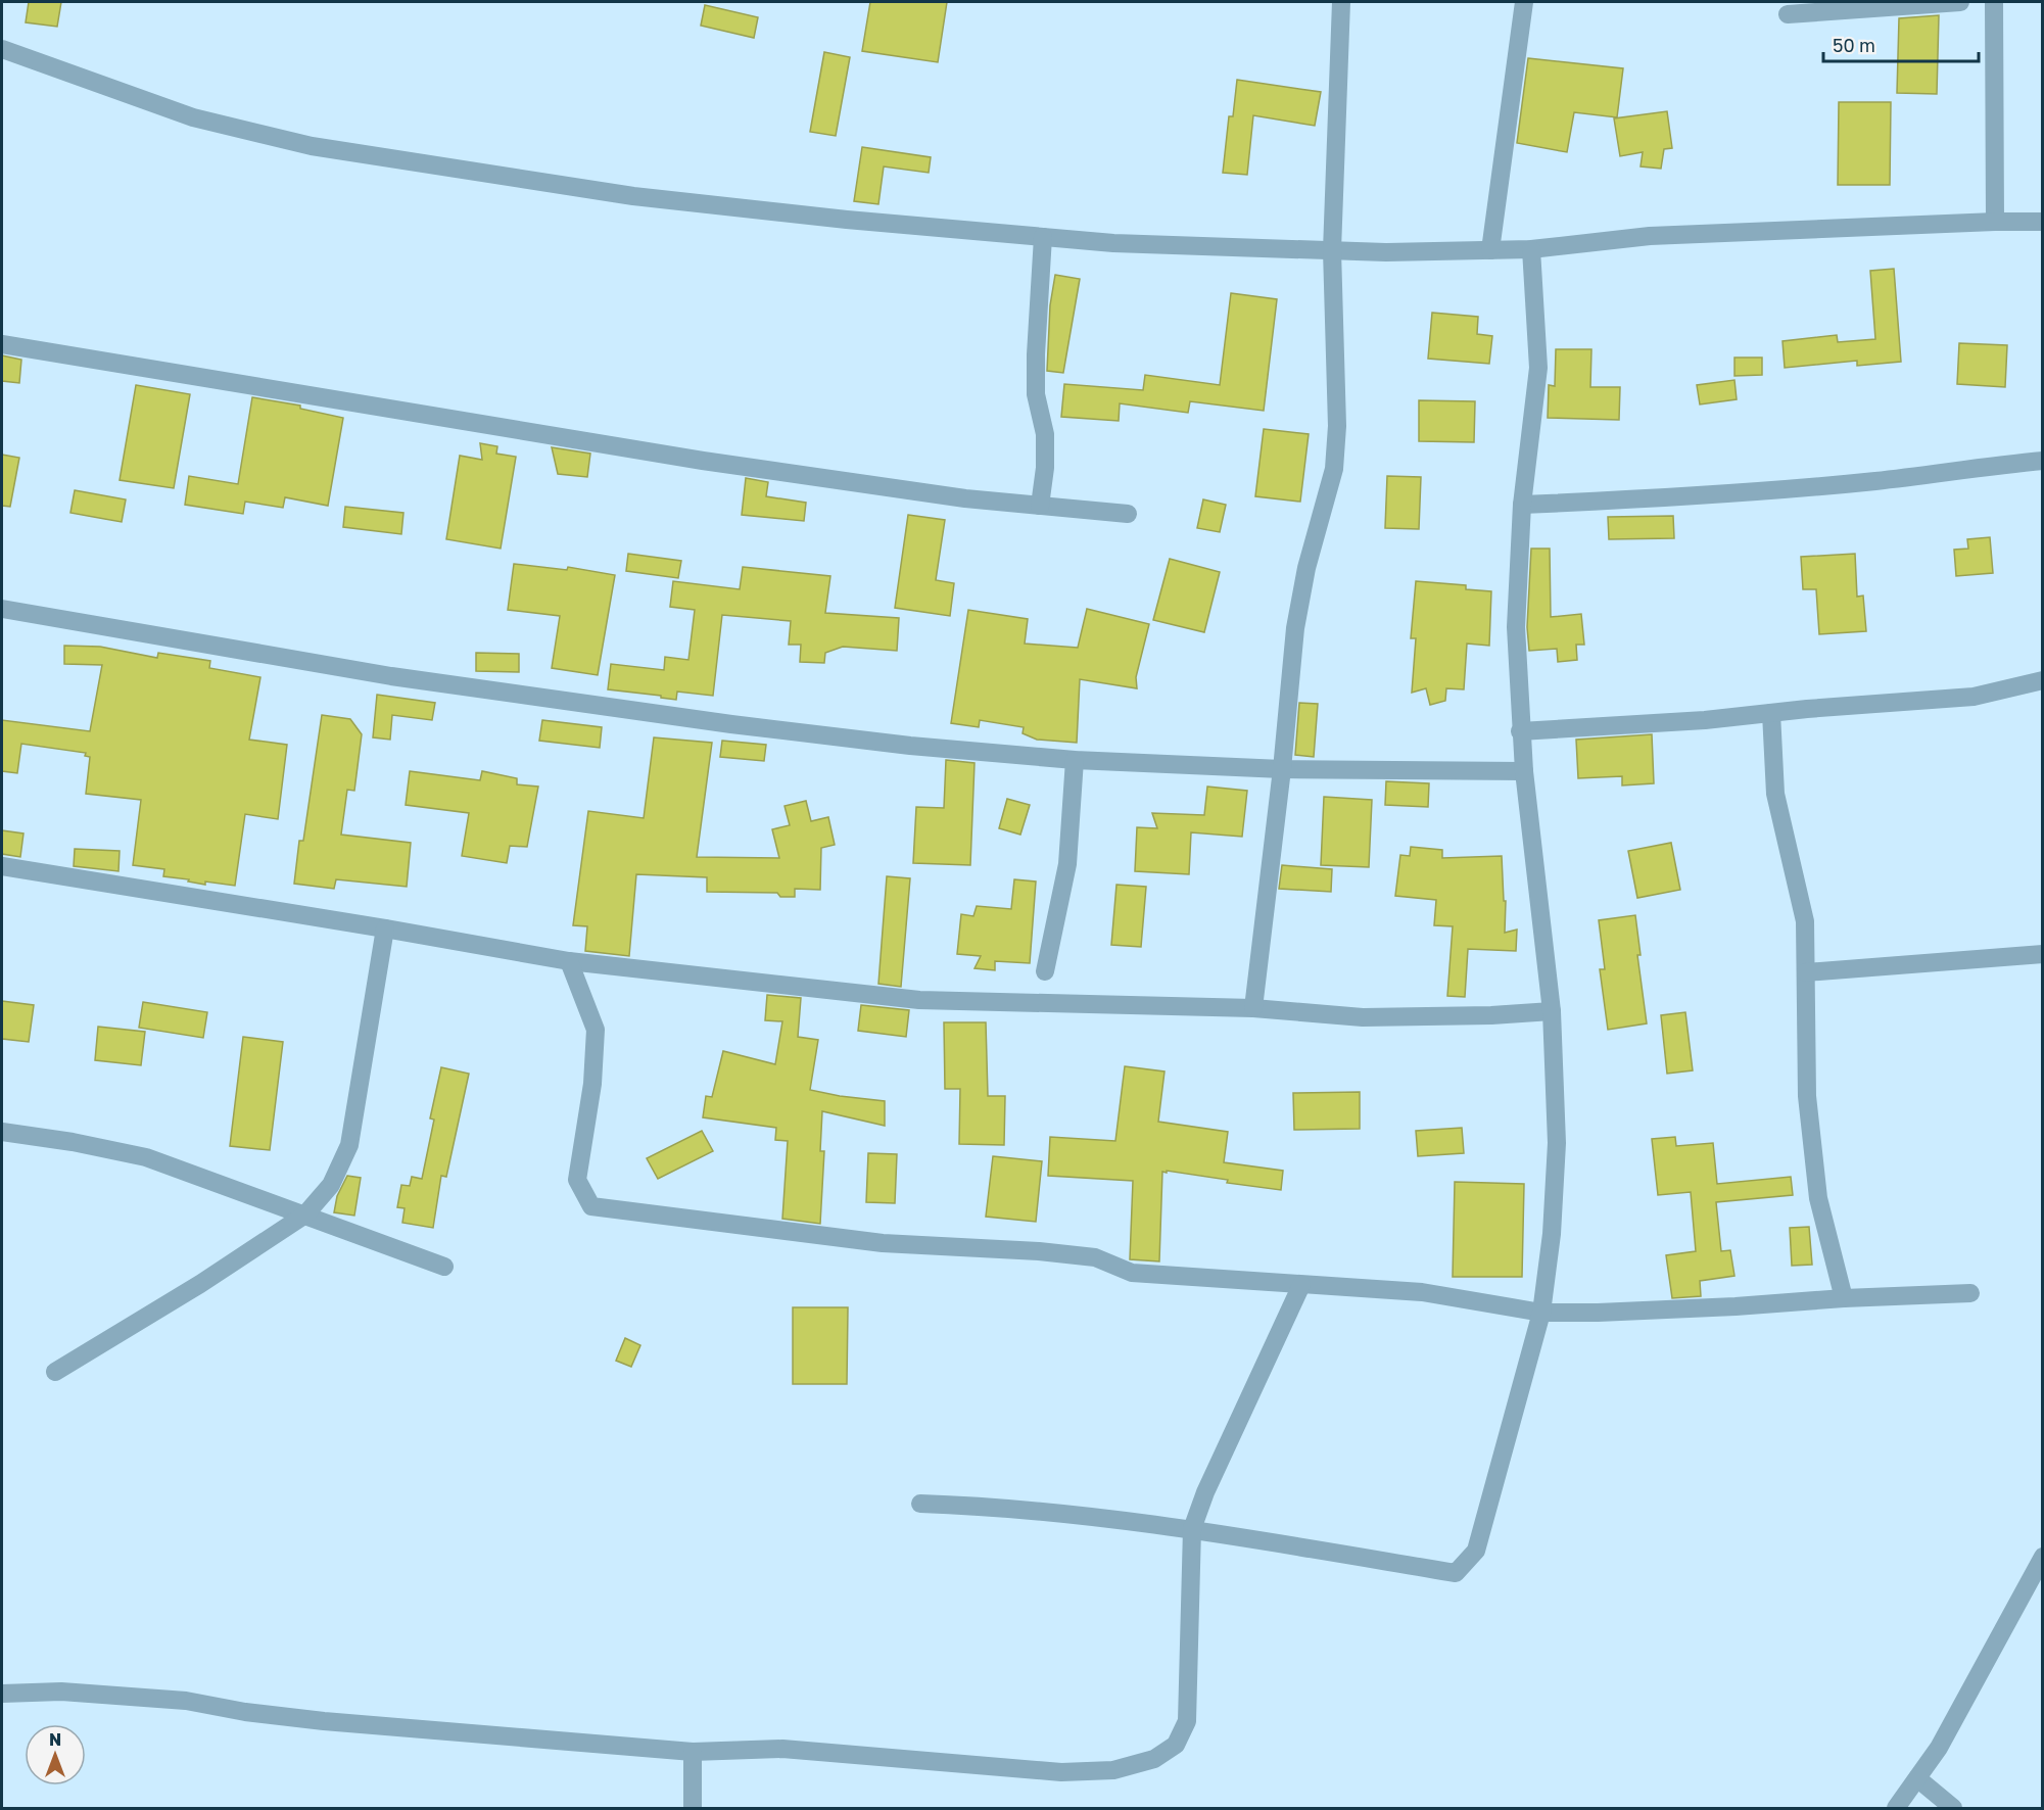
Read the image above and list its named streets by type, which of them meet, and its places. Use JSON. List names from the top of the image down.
{
  "scale_bar": "50 m",
  "north": "top"
}
